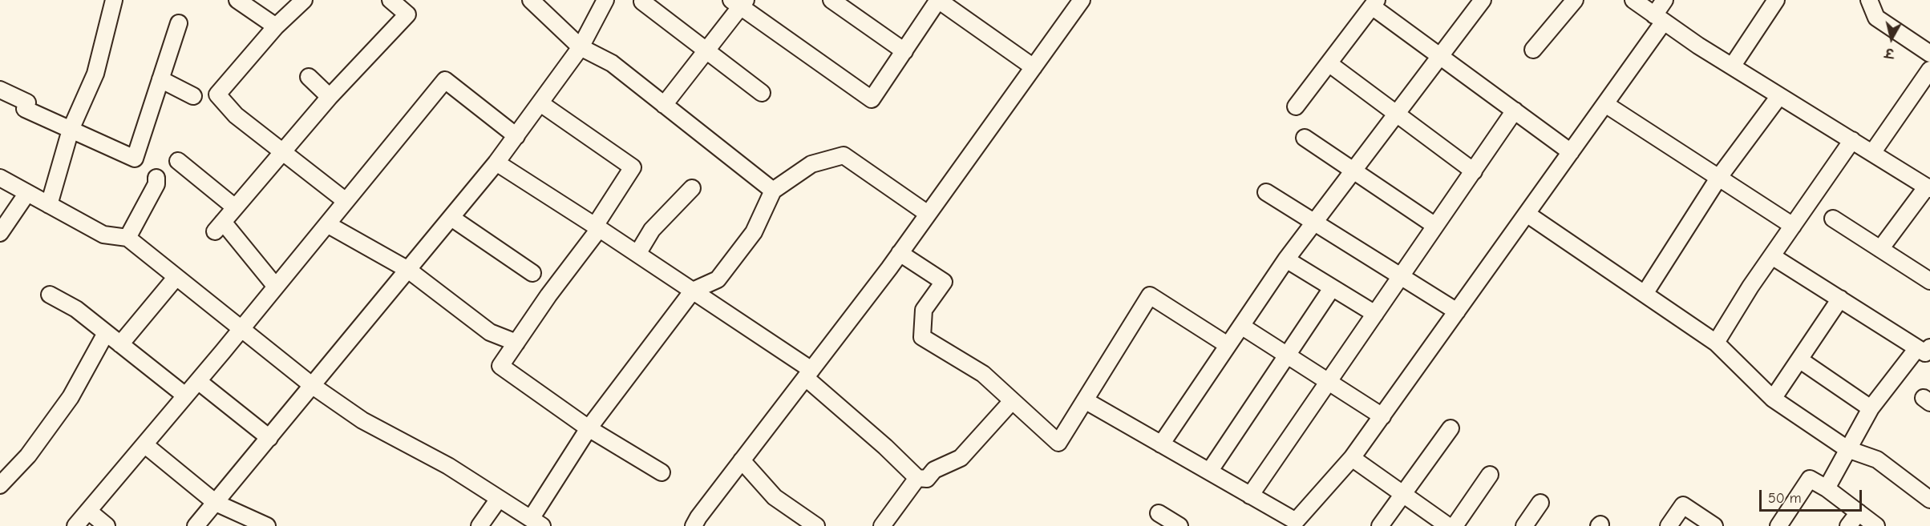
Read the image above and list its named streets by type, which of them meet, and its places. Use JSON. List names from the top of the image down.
{
  "scale_bar": "50 m",
  "north": "bottom"
}
